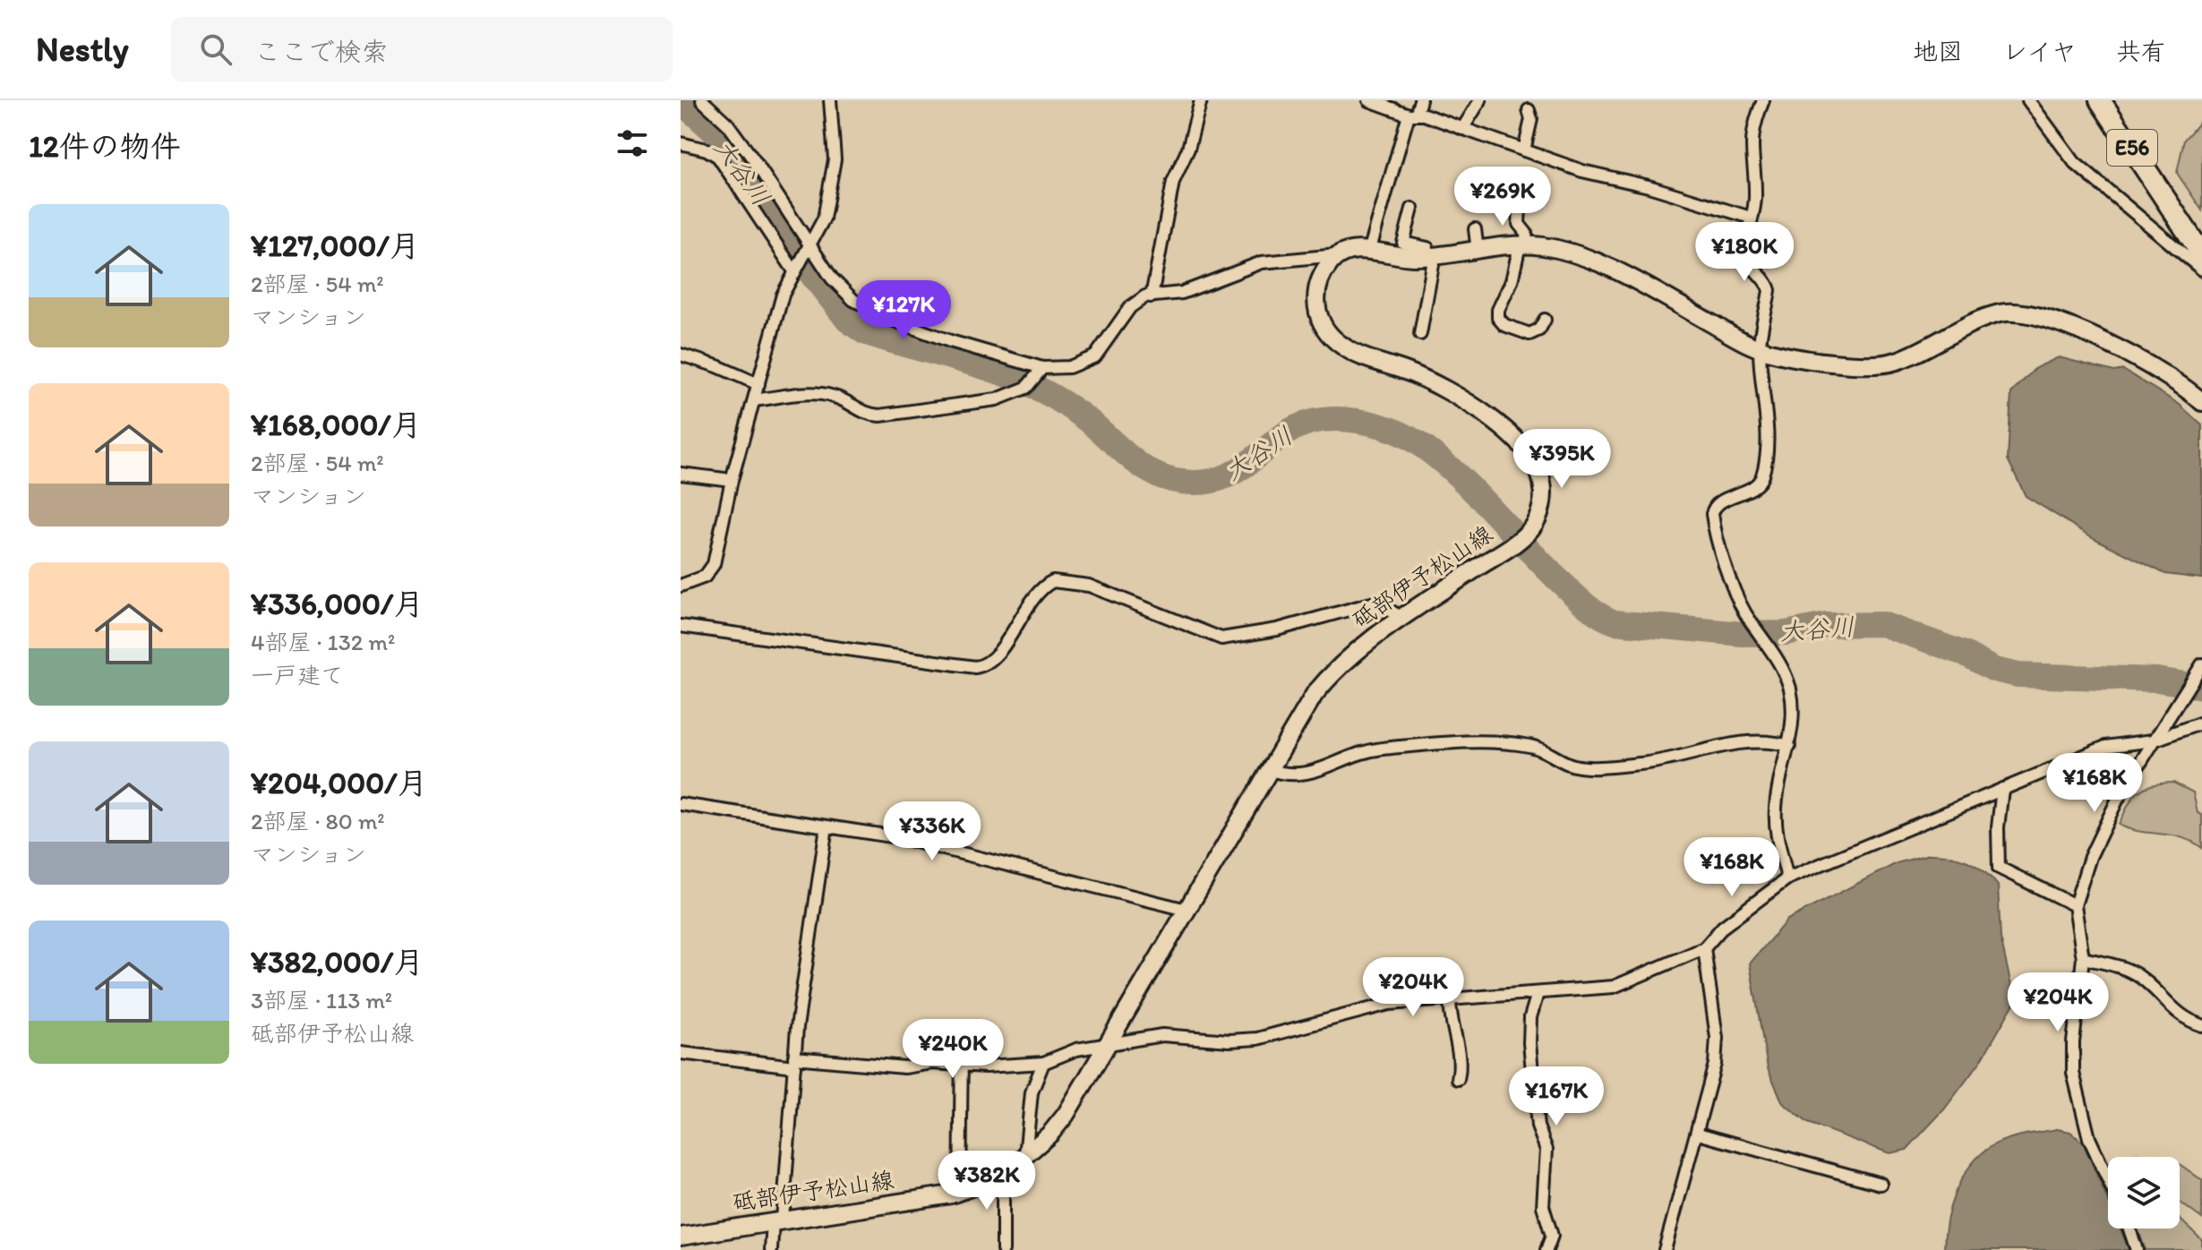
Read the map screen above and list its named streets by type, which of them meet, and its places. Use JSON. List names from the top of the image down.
{
  "streets": {
    "highway": ["E56"],
    "main road": ["砥部伊予松山線"]
  },
  "water": ["大谷川"],
  "page": {
    "header": "Nestly",
    "search": "ここで検索",
    "nav": ["地図", "レイヤ", "共有"],
    "heading": "12件の物件",
    "price": [
      "¥269K",
      "¥180K",
      "¥127K",
      "¥395K",
      "¥168K",
      "¥336K",
      "¥168K",
      "¥204K",
      "¥204K",
      "¥240K",
      "¥167K",
      "¥382K"
    ],
    "list": [
      {
        "name": "¥127,000/月",
        "note": "2部屋 · 54 m² · マンション"
      },
      {
        "name": "¥168,000/月",
        "note": "2部屋 · 54 m² · マンション"
      },
      {
        "name": "¥336,000/月",
        "note": "4部屋 · 132 m² · 一戸建て"
      },
      {
        "name": "¥204,000/月",
        "note": "2部屋 · 80 m² · マンション"
      },
      {
        "name": "¥382,000/月",
        "note": "3部屋 · 113 m² · 砥部伊予松山線"
      }
    ]
  }
}
